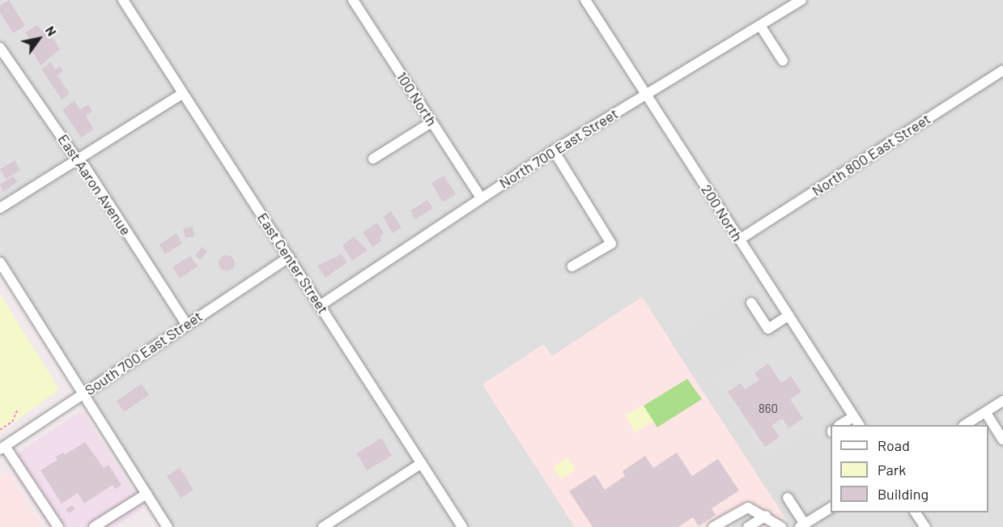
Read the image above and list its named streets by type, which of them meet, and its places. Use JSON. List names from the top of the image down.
{
  "streets": {
    "street": [
      "100 North",
      "North 700 East Street",
      "North 800 East Street",
      "East Aaron Avenue",
      "200 North",
      "East Center Street",
      "South 700 East Street"
    ]
  },
  "crossings": [
    ["100 North", "North 700 East Street"],
    ["North 700 East Street", "200 North"],
    ["North 700 East Street", "East Center Street"],
    ["North 800 East Street", "200 North"],
    ["East Aaron Avenue", "South 700 East Street"],
    ["East Center Street", "South 700 East Street"]
  ],
  "house_numbers": ["860"],
  "legend": ["Road", "Park", "Building"],
  "north": "top right"
}
